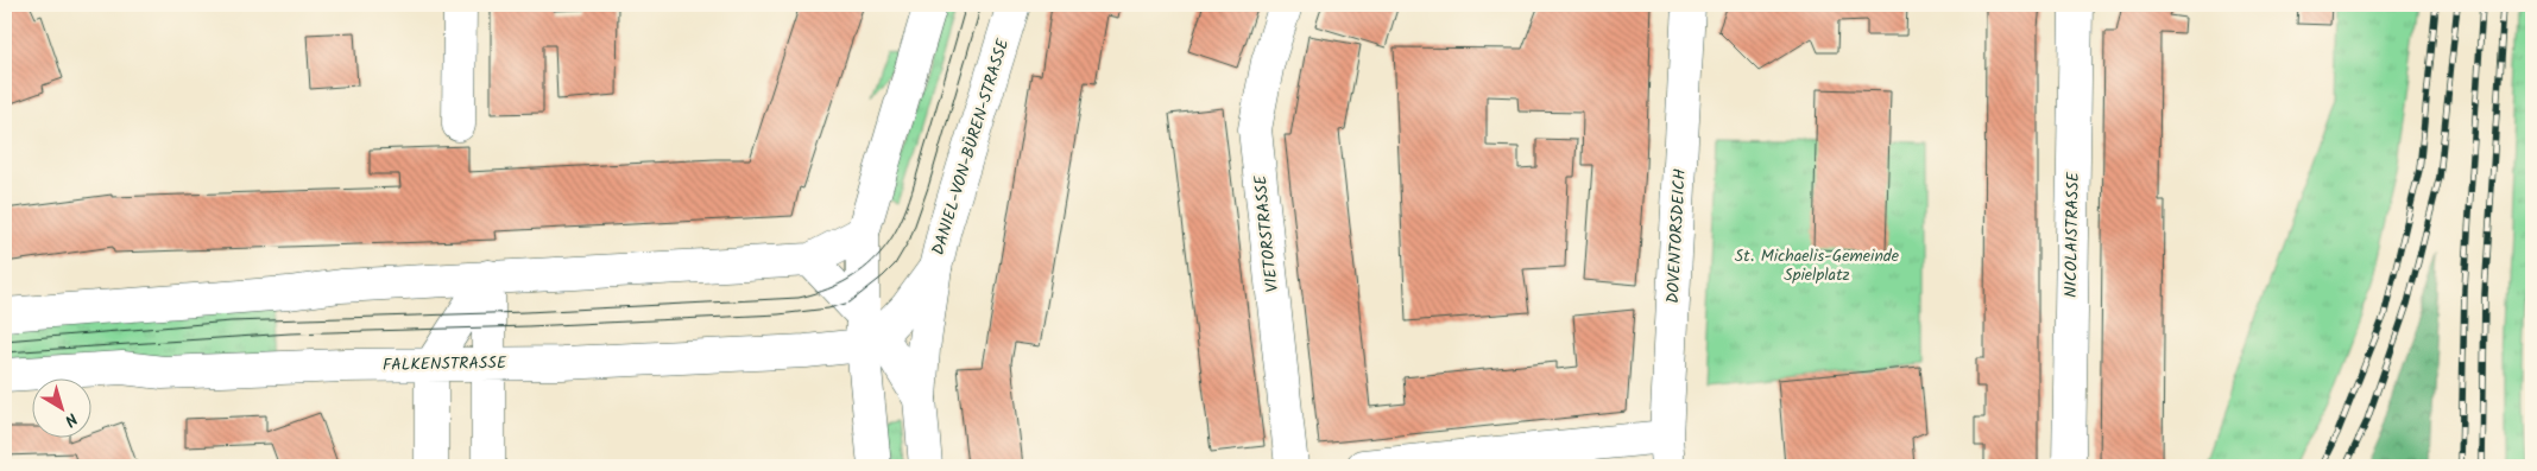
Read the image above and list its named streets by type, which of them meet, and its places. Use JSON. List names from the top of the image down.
{
  "streets": {
    "street": [
      "DANIEL-VON-BÜREN-STRASSE",
      "VIETORSTRASSE",
      "NICOLAISTRASSE",
      "DOVENTORSDEICH",
      "FALKENSTRASSE"
    ]
  },
  "parks": ["St. Michaelis-Gemeinde Spielplatz"],
  "north": "bottom right"
}
